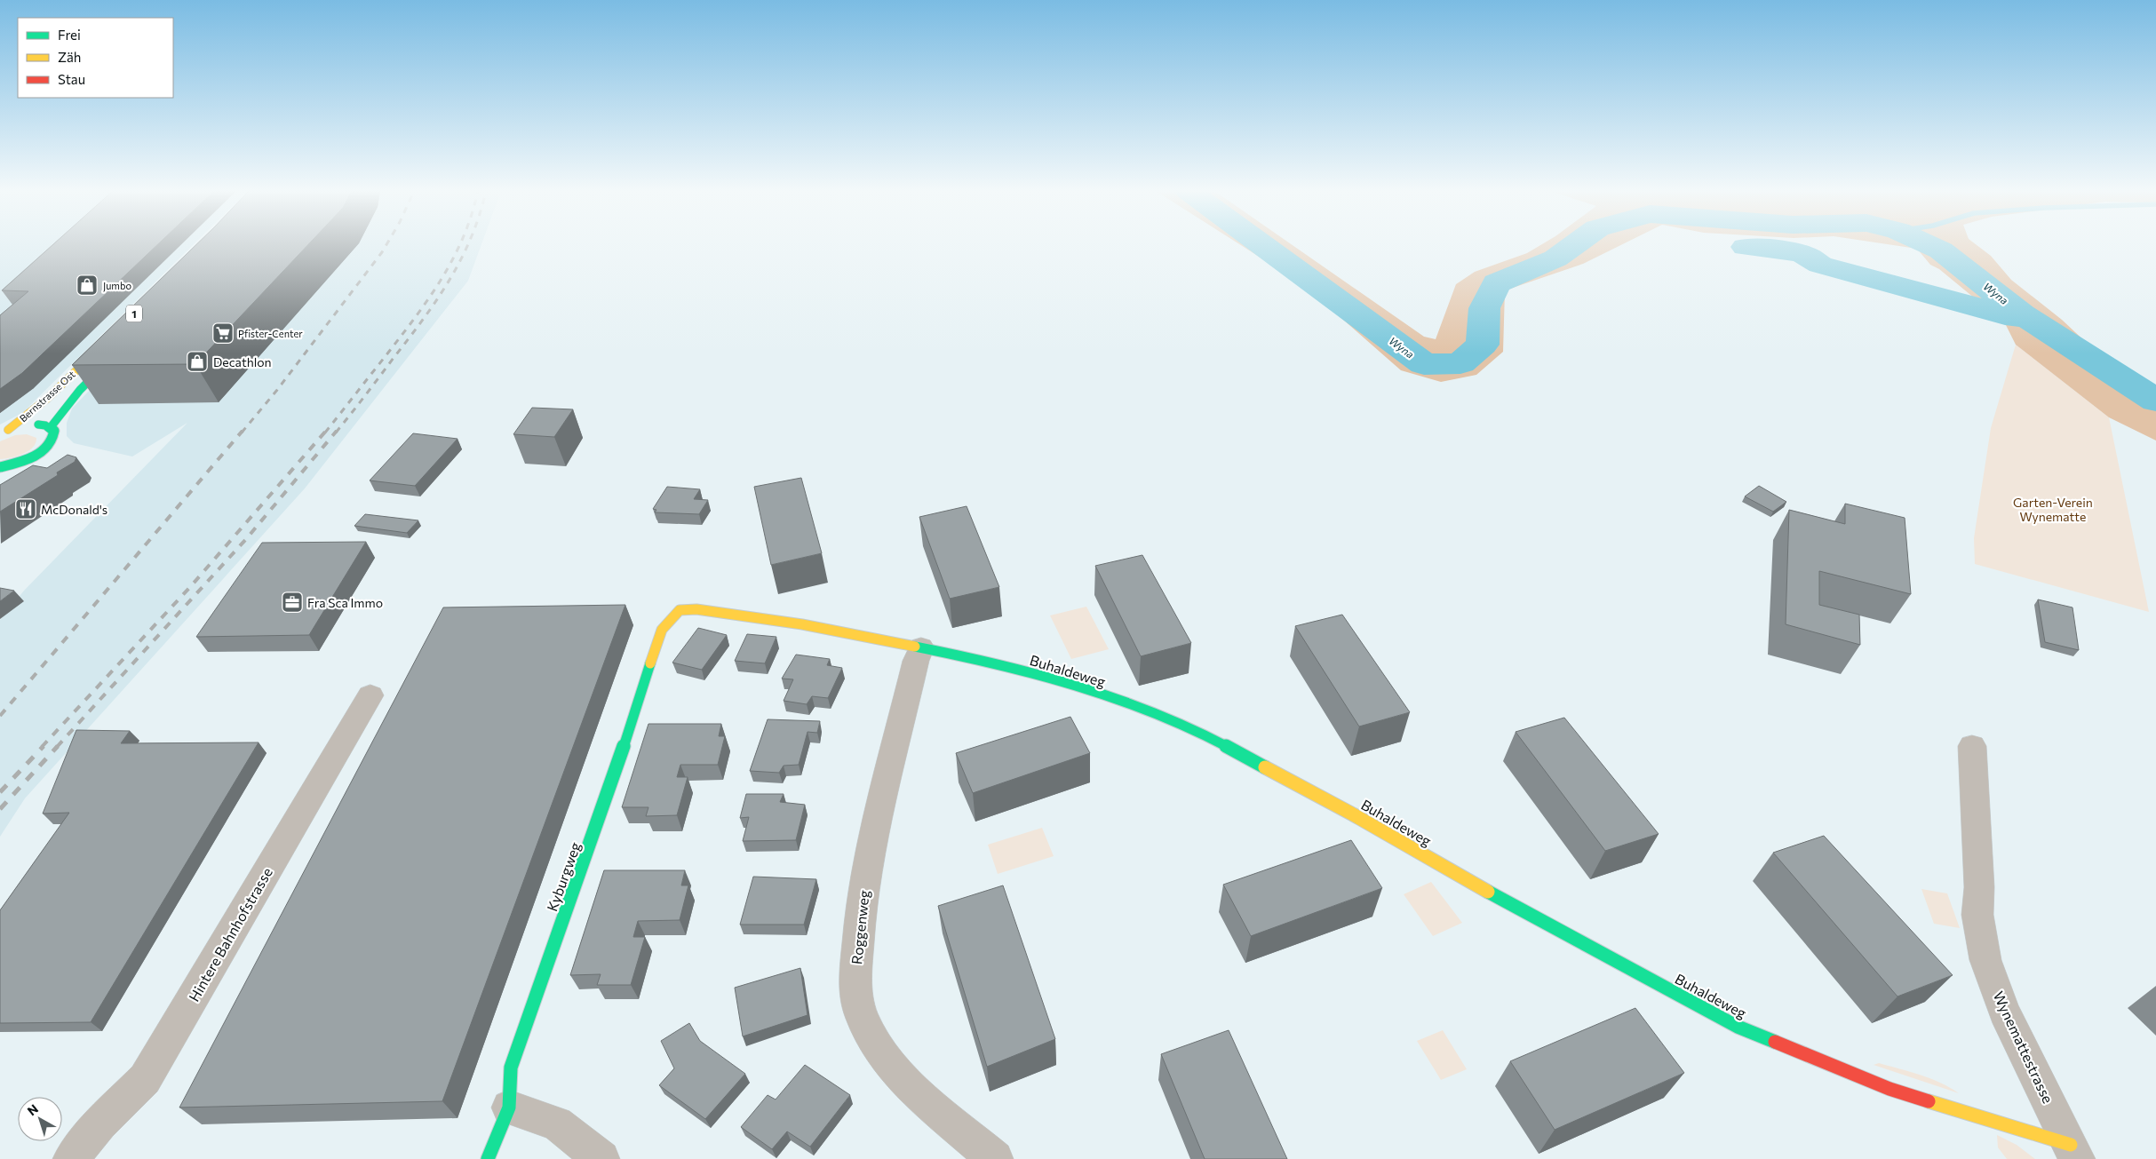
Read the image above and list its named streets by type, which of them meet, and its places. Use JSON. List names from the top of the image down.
{
  "streets": {
    "street": [
      "Bernstrasse Ost",
      "Buhaldeweg",
      "Kyburgweg",
      "Roggenweg",
      "Hintere Bahnhofstrasse",
      "Wynemattestrasse"
    ]
  },
  "crossings": [
    ["Buhaldeweg", "Kyburgweg"],
    ["Buhaldeweg", "Roggenweg"],
    ["Buhaldeweg", "Wynemattestrasse"]
  ],
  "water": ["Wyna"],
  "parks": ["Garten-Verein Wynematte"],
  "places": {
    "shop": ["Jumbo", "Decathlon"],
    "supermarket": ["Pfister-Center"],
    "restaurant": ["McDonald's"],
    "office": ["Fra Sca Immo"]
  },
  "legend": ["Frei", "Zäh", "Stau"],
  "north": "top left"
}
